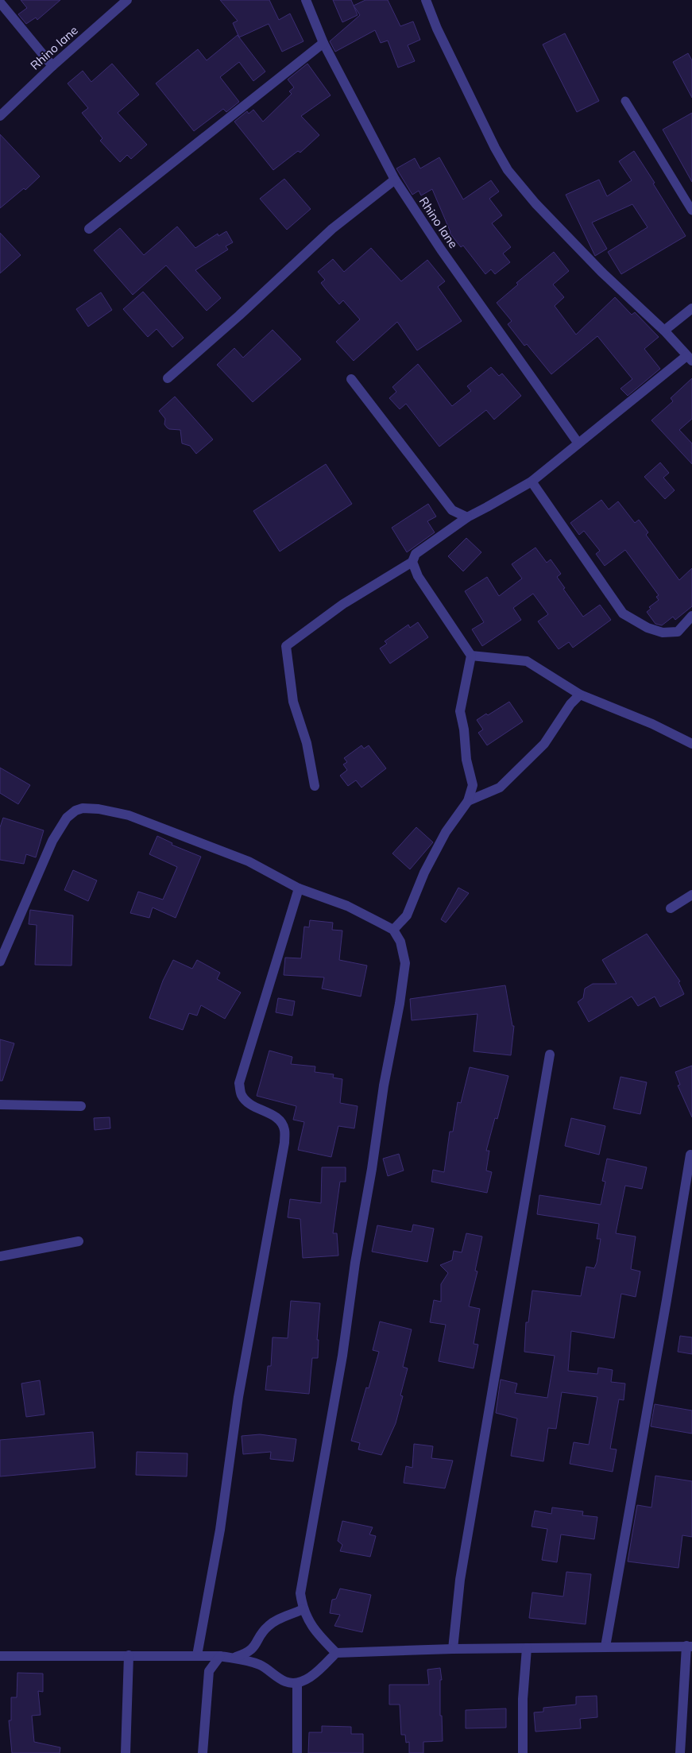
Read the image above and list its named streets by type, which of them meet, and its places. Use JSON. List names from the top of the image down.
{
  "streets": {
    "street": ["Rhino lane"]
  }
}
